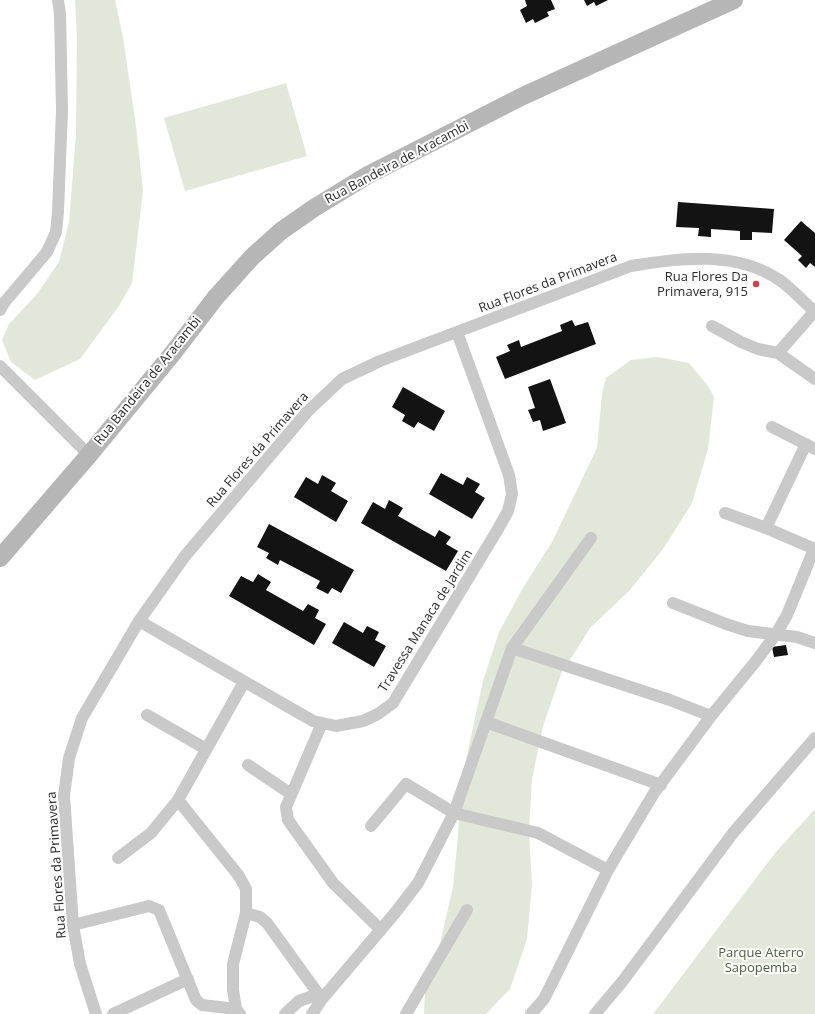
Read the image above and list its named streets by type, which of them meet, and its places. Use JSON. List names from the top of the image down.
{
  "streets": {
    "main road": ["Rua Bandeira de Aracambi"],
    "street": ["Rua Flores da Primavera", "Travessa Manaca de Jardim"]
  },
  "crossings": [
    ["Rua Flores da Primavera", "Travessa Manaca de Jardim"]
  ],
  "parks": ["Parque Aterro Sapopemba"],
  "places": ["Rua Flores Da Primavera, 915"]
}
